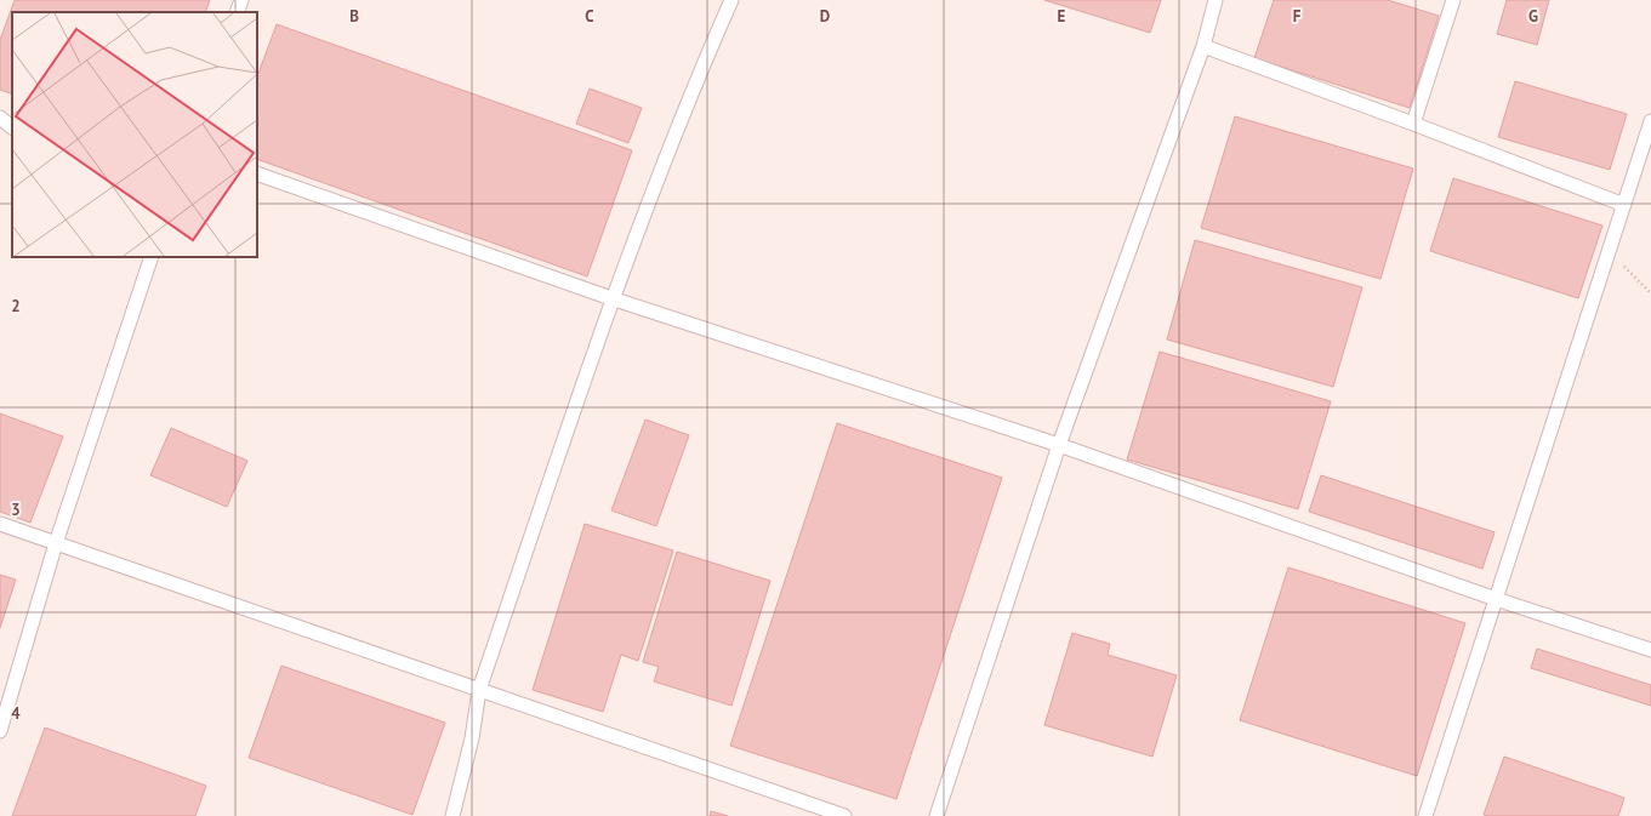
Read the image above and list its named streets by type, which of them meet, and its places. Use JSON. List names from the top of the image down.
{
  "grid": {
    "columns": [
      "B",
      "C",
      "D",
      "E",
      "F",
      "G"
    ],
    "rows": ["2", "3", "4"]
  }
}
